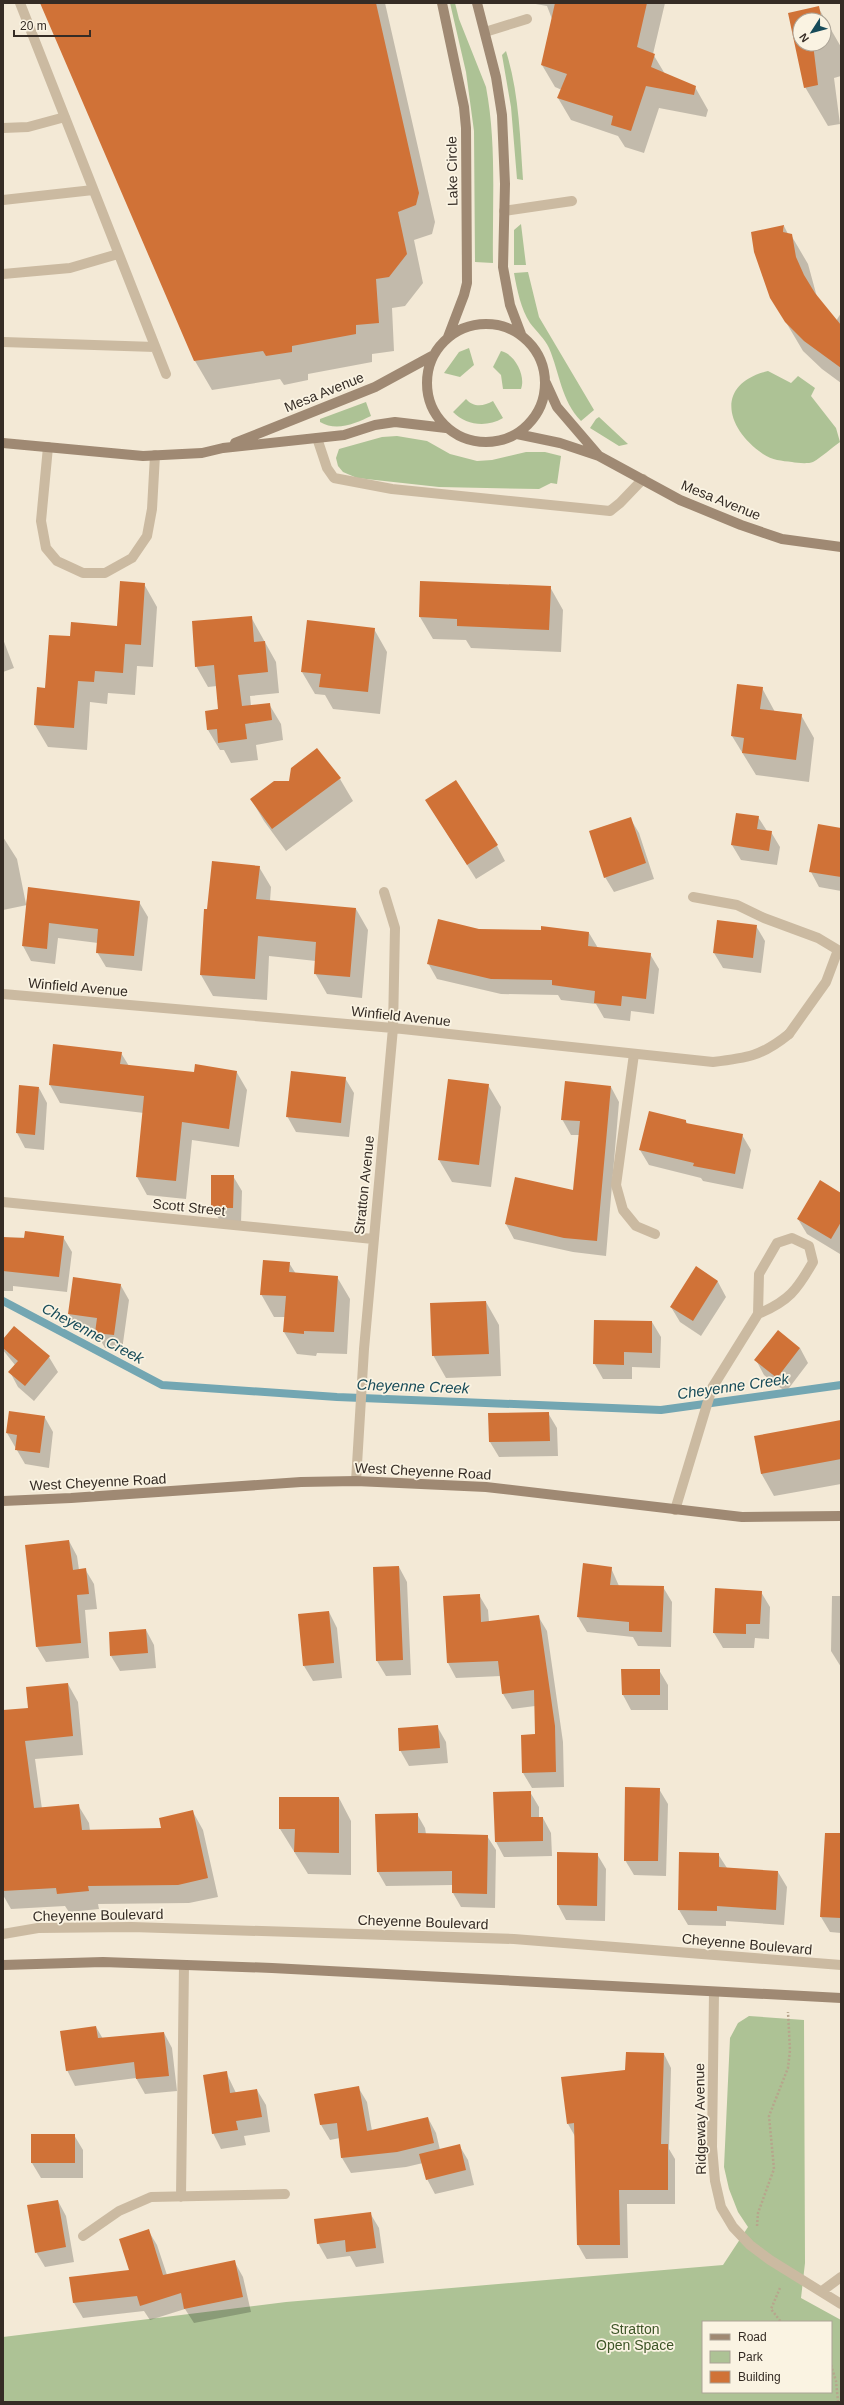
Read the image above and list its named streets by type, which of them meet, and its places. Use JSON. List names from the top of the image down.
{
  "streets": {
    "street": [
      "Lake Circle",
      "Mesa Avenue",
      "Winfield Avenue",
      "Stratton Avenue",
      "Scott Street",
      "West Cheyenne Road",
      "Cheyenne Boulevard",
      "Ridgeway Avenue"
    ]
  },
  "crossings": [
    ["Lake Circle", "Mesa Avenue"],
    ["Winfield Avenue", "Stratton Avenue"],
    ["Stratton Avenue", "Scott Street"],
    ["Stratton Avenue", "West Cheyenne Road"]
  ],
  "water": ["Cheyenne Creek"],
  "parks": ["Stratton Open Space"],
  "legend": ["Road", "Park", "Building"],
  "scale_bar": "20 m",
  "north": "bottom left"
}
